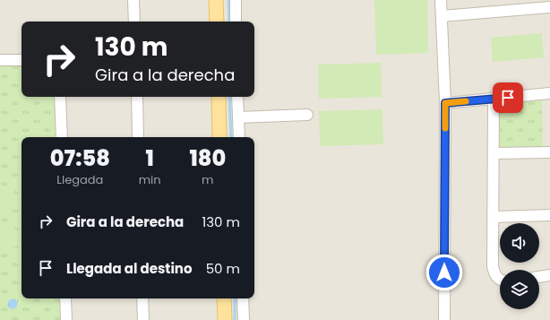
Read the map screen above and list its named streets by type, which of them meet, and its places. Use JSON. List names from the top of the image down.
{
  "page": {
    "turn": ["130 m", "Gira a la derecha"],
    "eta": [
      "07:58",
      "Llegada",
      "1",
      "min",
      "180",
      "m"
    ],
    "list": [
      {
        "name": "Gira a la derecha",
        "value": "130 m"
      },
      {
        "name": "Llegada al destino",
        "value": "50 m"
      }
    ]
  }
}
